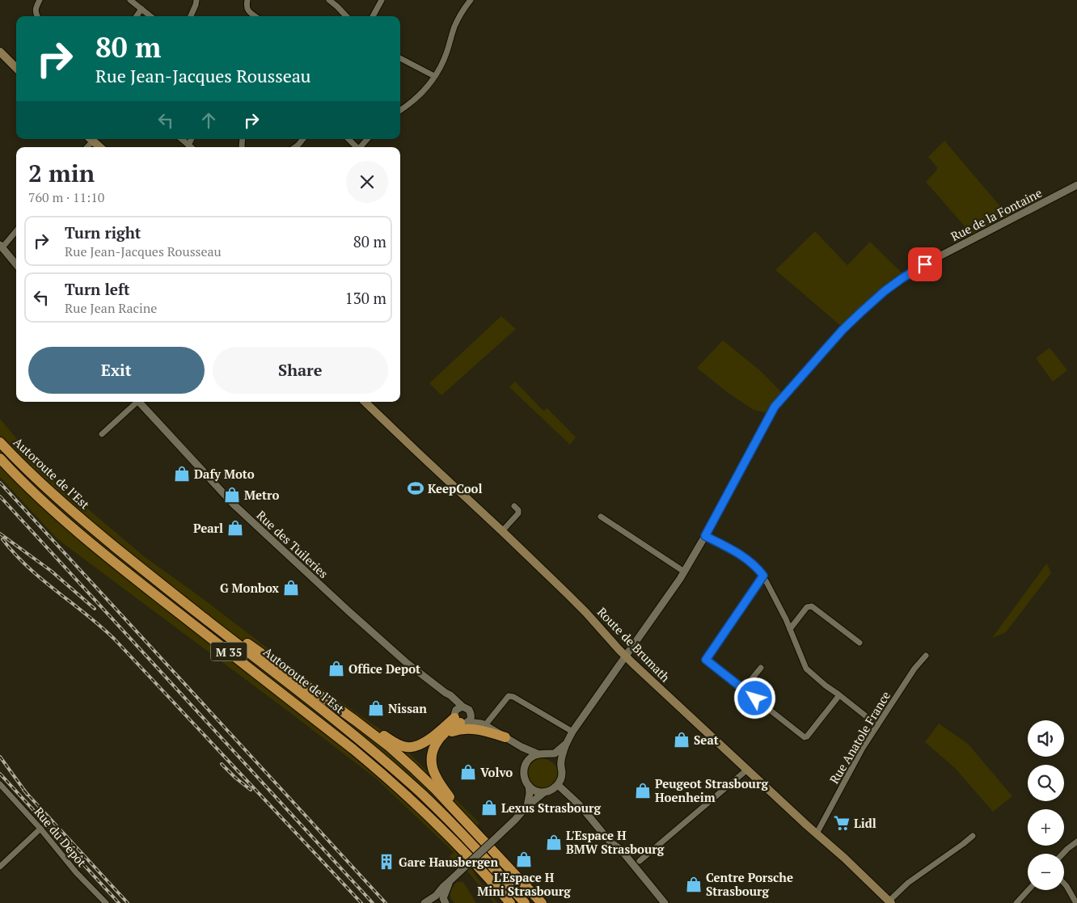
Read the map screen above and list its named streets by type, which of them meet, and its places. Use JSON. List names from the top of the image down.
{
  "streets": {
    "highway": ["Autoroute de l’Est", "M 35"],
    "main road": ["Route de Brumath"],
    "street": [
      "Rue de la Fontaine",
      "Rue des Tuileries",
      "Rue Anatole France",
      "Rue du Dépôt"
    ]
  },
  "crossings": [
    ["Rue de la Fontaine", "Rue des Tuileries"],
    ["Rue de la Fontaine", "Route de Brumath"],
    ["Route de Brumath", "Rue Anatole France"]
  ],
  "places": {
    "shop": [
      "Dafy Moto",
      "Metro",
      "Pearl",
      "G Monbox",
      "Office Depot",
      "Nissan",
      "Seat",
      "Volvo",
      "Peugeot Strasbourg Hoenheim",
      "Lexus Strasbourg",
      "L'Espace H BMW Strasbourg",
      "L'Espace H Mini Strasbourg",
      "Centre Porsche Strasbourg"
    ],
    "sports": ["KeepCool"],
    "supermarket": ["Lidl"],
    "building": ["Gare Hausbergen"]
  },
  "page": {
    "turn": ["80 m", "Rue Jean-Jacques Rousseau"],
    "heading": ["2 min", "760 m · 11:10"],
    "list": [
      {
        "name": "Turn right",
        "note": "Rue Jean-Jacques Rousseau",
        "value": "80 m"
      },
      {
        "name": "Turn left",
        "note": "Rue Jean Racine",
        "value": "130 m"
      }
    ],
    "buttons": ["Exit", "Share"],
    "map_buttons": ["+", "−"]
  }
}
